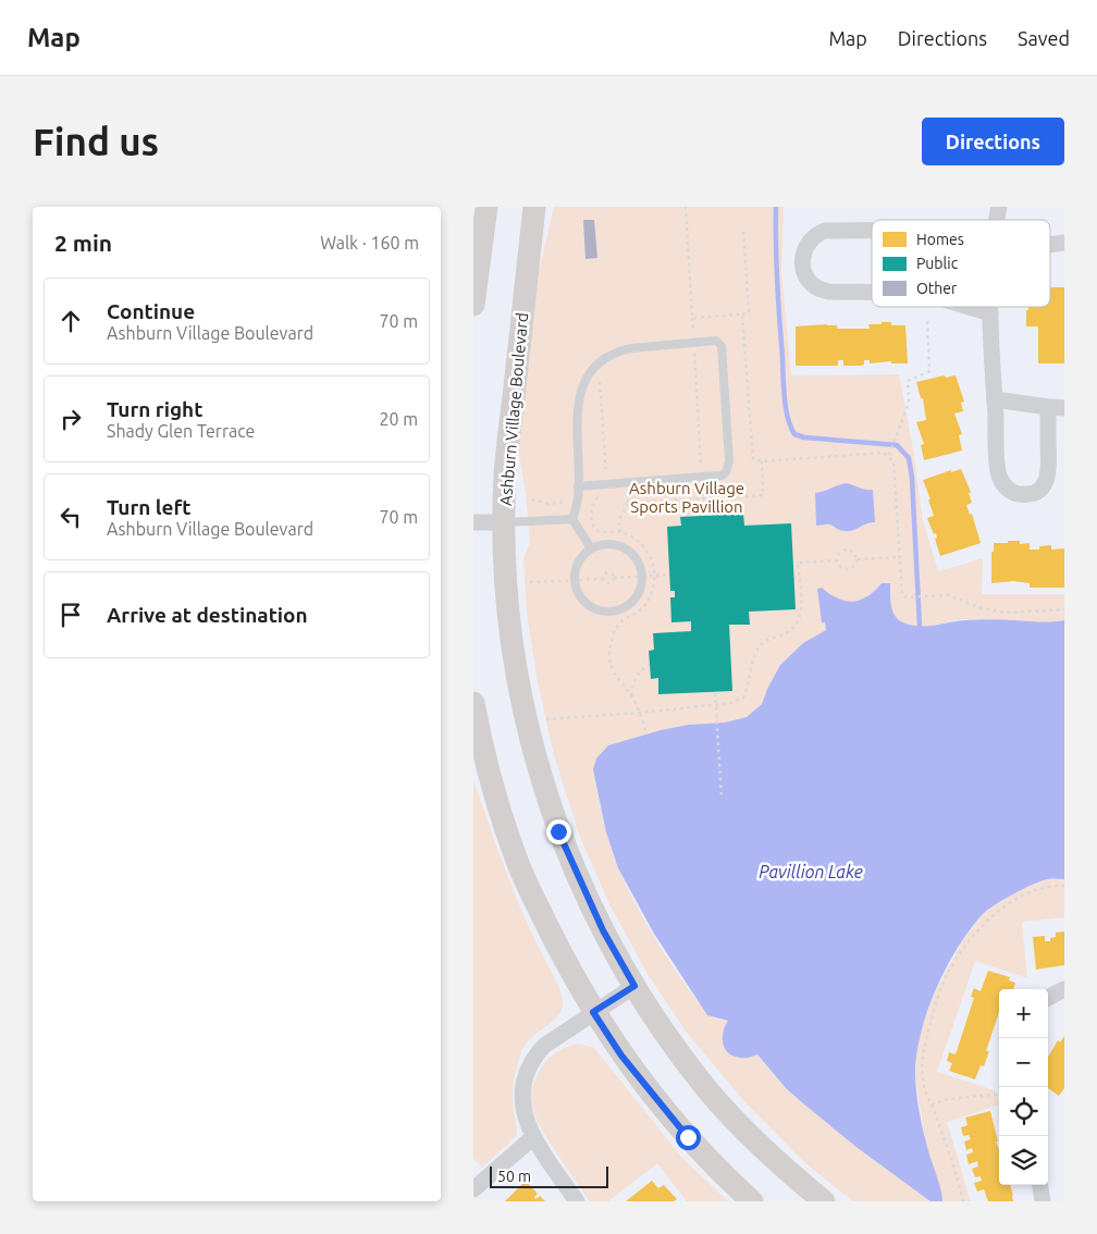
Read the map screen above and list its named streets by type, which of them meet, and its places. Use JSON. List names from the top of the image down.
{
  "streets": {
    "main road": ["Ashburn Village Boulevard"]
  },
  "water": ["Pavillion Lake"],
  "parks": ["Ashburn Village Sports Pavillion"],
  "legend": ["Homes", "Public", "Other"],
  "scale_bar": "50 m",
  "page": {
    "header": "Map",
    "nav": ["Map", "Directions", "Saved"],
    "buttons": "Directions",
    "title": "Find us",
    "heading": ["2 min", "Walk · 160 m"],
    "list": [
      ["Continue", "Ashburn Village Boulevard", "70 m"],
      ["Turn right", "Shady Glen Terrace", "20 m"],
      ["Turn left", "Ashburn Village Boulevard", "70 m"],
      "Arrive at destination"
    ],
    "map_buttons": ["+", "−"],
    "scale": "50 m"
  }
}
